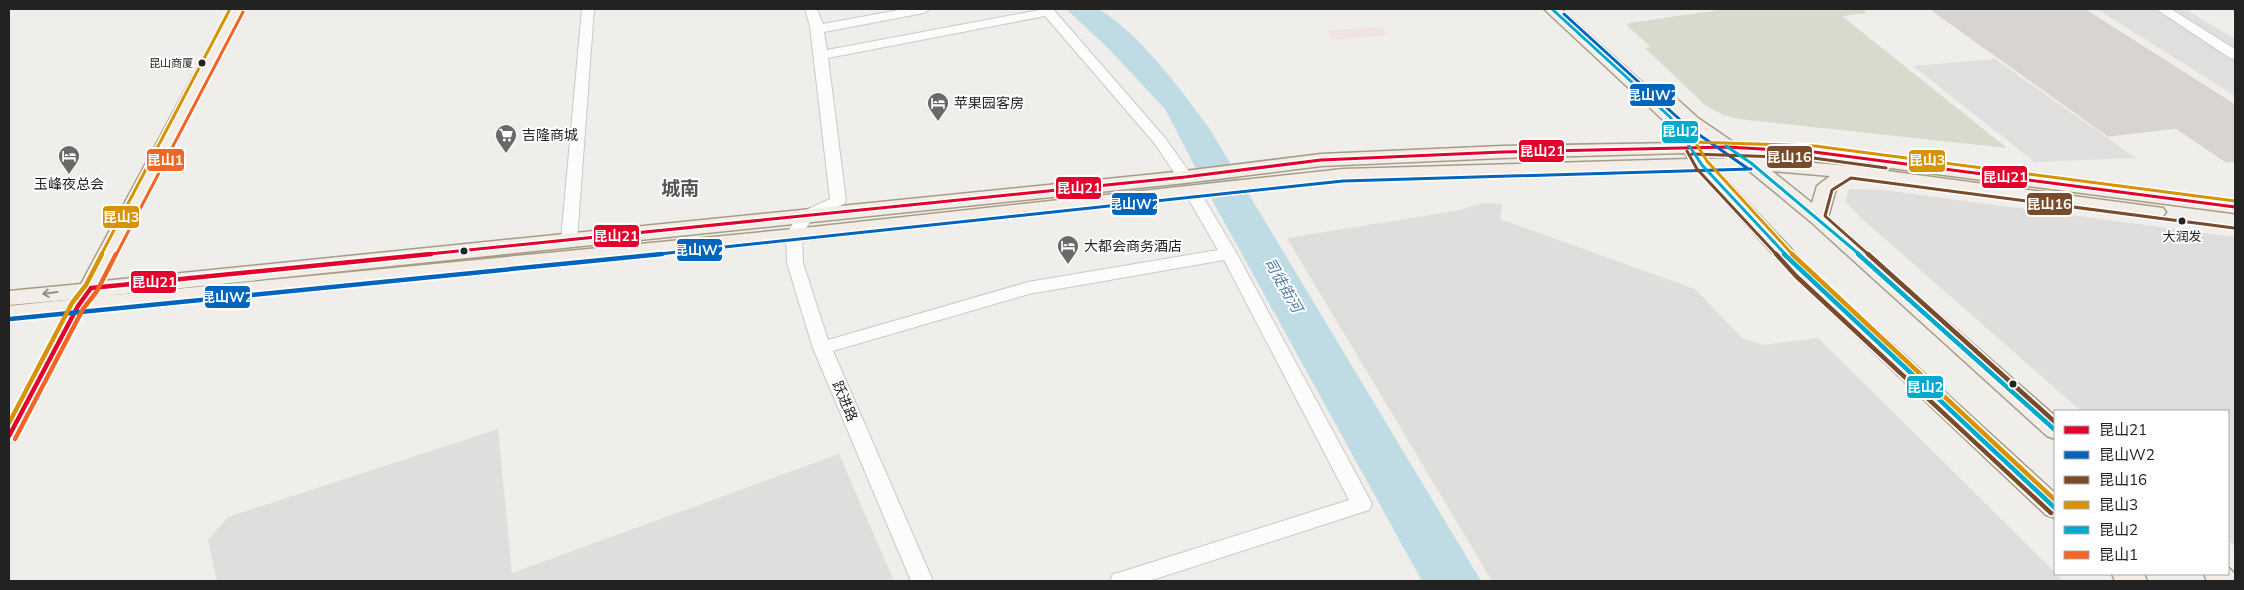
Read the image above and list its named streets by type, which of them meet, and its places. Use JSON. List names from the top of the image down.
{
  "streets": {
    "street": ["跃进路"]
  },
  "districts": ["城南"],
  "water": ["司徒街河"],
  "places": {
    "other": ["昆山商厦", "大润发"],
    "hotel": ["苹果园客房", "玉峰夜总会", "大都会商务酒店"],
    "supermarket": ["吉隆商城"]
  },
  "lines": [
    "transit line 昆山3",
    "transit line 昆山2",
    "transit line 昆山1",
    "transit line 昆山W2",
    "transit line 昆山21",
    "transit line 昆山16"
  ],
  "legend": [
    "昆山21",
    "昆山W2",
    "昆山16",
    "昆山3",
    "昆山2",
    "昆山1"
  ]
}
